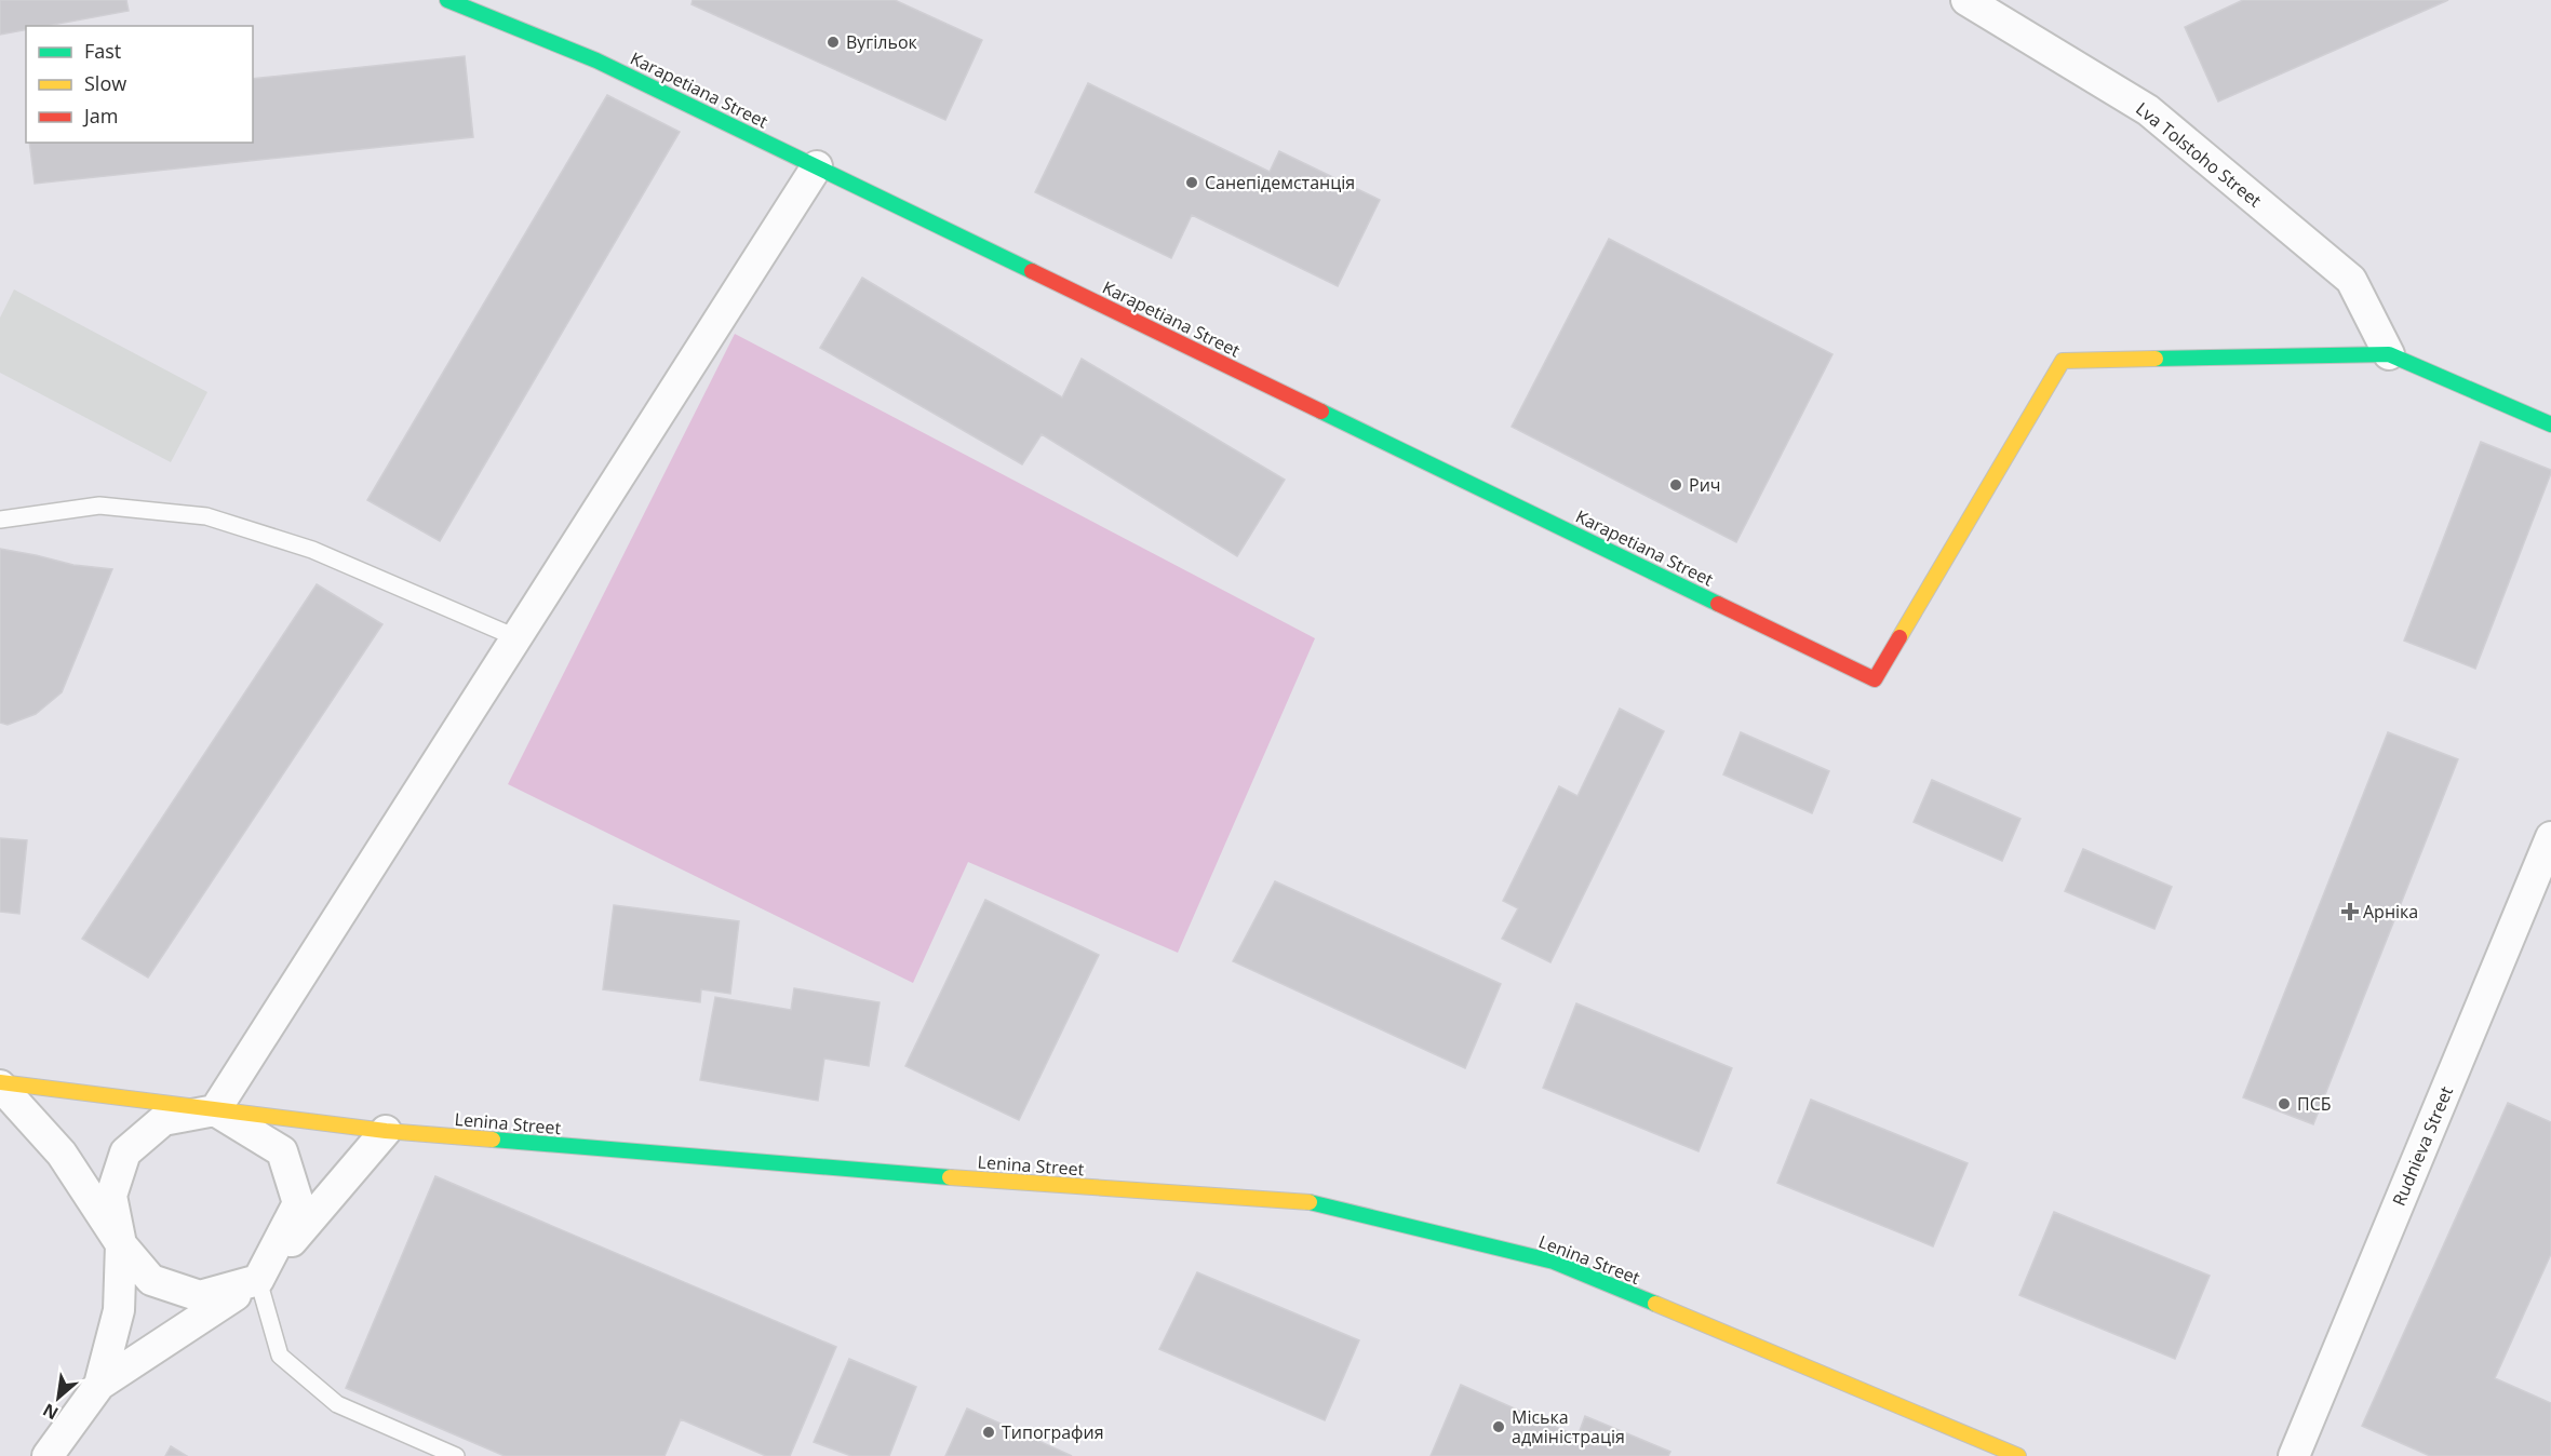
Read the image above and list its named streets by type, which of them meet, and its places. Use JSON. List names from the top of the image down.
{
  "streets": {
    "street": [
      "Karapetiana Street",
      "Lva Tolstoho Street",
      "Lenina Street",
      "Rudnieva Street"
    ]
  },
  "crossings": [
    ["Karapetiana Street", "Lva Tolstoho Street"]
  ],
  "places": {
    "other": [
      "Вугільок",
      "Санепідемстанція",
      "Рич",
      "ПСБ",
      "Міська адміністрація",
      "Типография"
    ],
    "health": ["Арніка"]
  },
  "legend": ["Fast", "Slow", "Jam"],
  "north": "bottom left"
}
